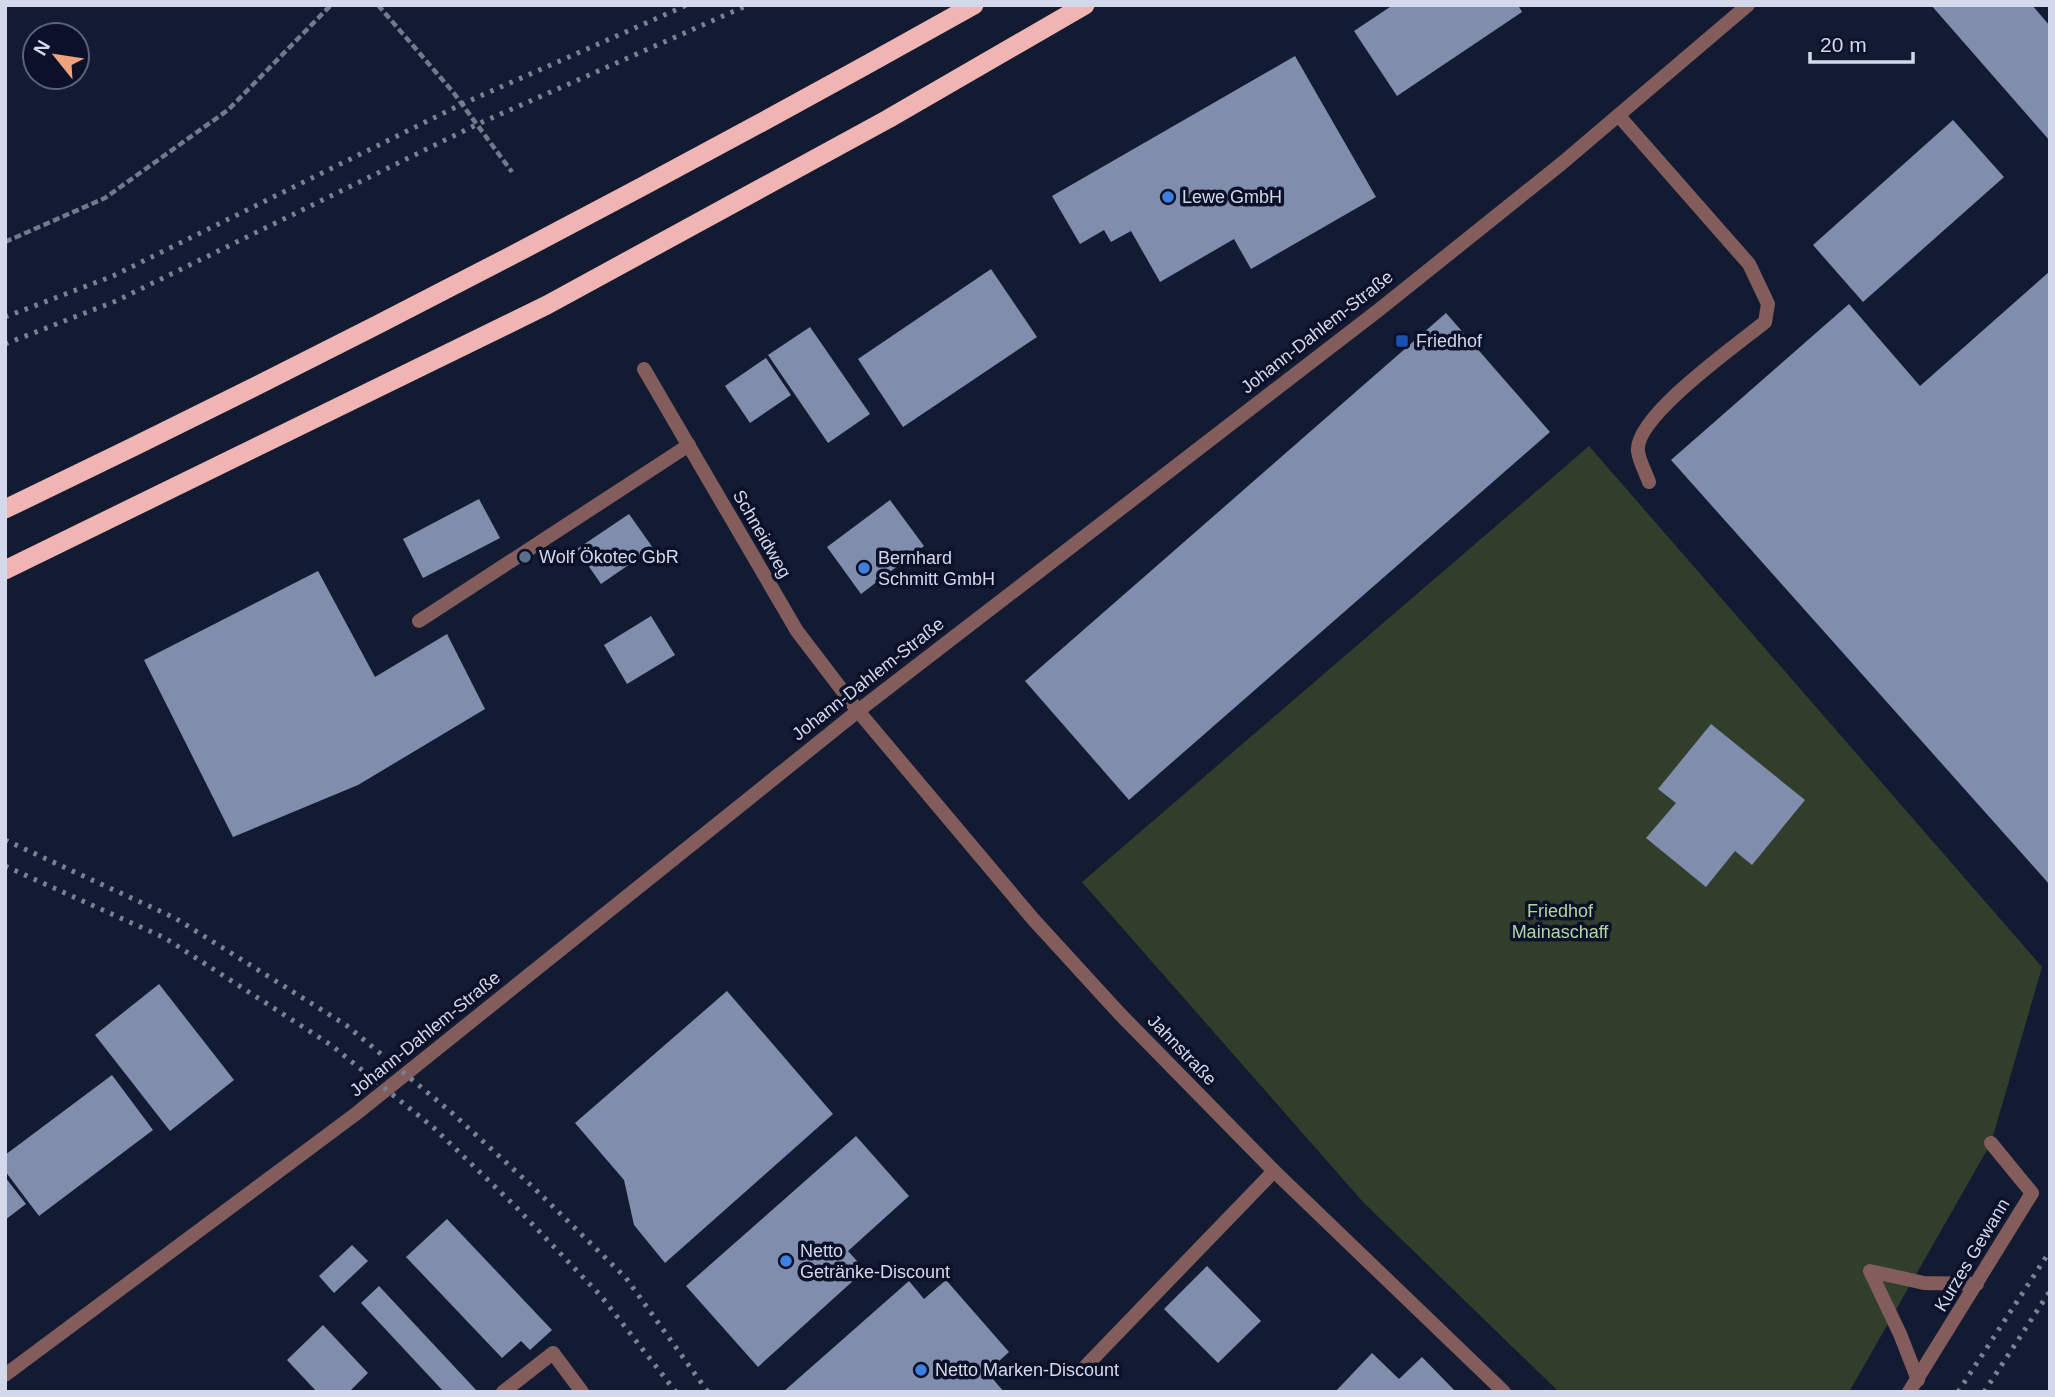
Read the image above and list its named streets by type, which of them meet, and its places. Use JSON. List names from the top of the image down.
{
  "streets": {
    "street": [
      "Johann-Dahlem-Straße",
      "Schneidweg",
      "Jahnstraße",
      "Kurzes Gewann"
    ]
  },
  "crossings": [
    ["Johann-Dahlem-Straße", "Schneidweg"],
    ["Johann-Dahlem-Straße", "Jahnstraße"],
    ["Schneidweg", "Jahnstraße"]
  ],
  "parks": ["Friedhof Mainaschaff"],
  "places": {
    "other": [
      "Lewe GmbH",
      "Wolf Ökotec GbR",
      "Bernhard Schmitt GmbH",
      "Netto Getränke-Discount",
      "Netto Marken-Discount"
    ],
    "transit": ["Friedhof"]
  },
  "scale_bar": "20 m",
  "north": "top left"
}
